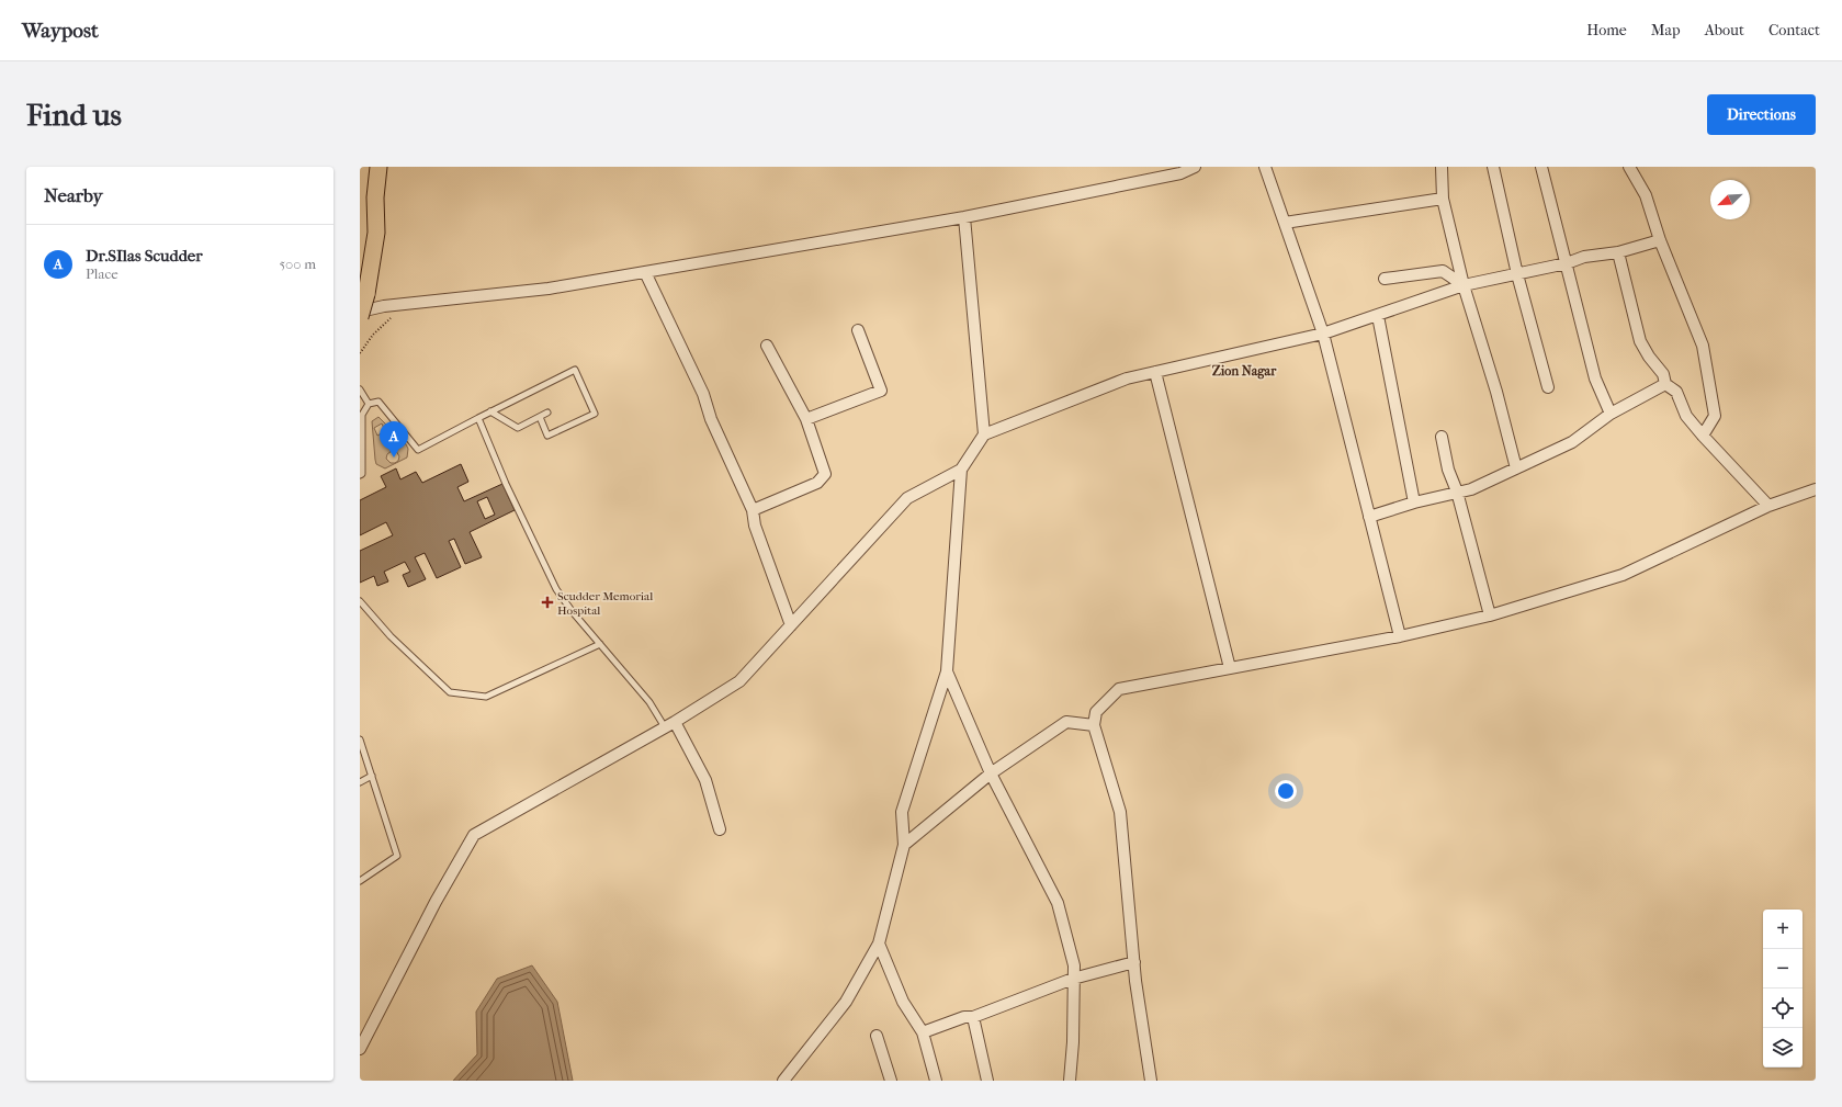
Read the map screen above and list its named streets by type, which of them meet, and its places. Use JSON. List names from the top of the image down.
{
  "districts": ["Zion Nagar"],
  "places": {
    "health": ["Scudder Memorial Hospital"]
  },
  "north": "bottom left",
  "page": {
    "header": "Waypost",
    "nav": [
      "Home",
      "Map",
      "About",
      "Contact"
    ],
    "buttons": "Directions",
    "title": "Find us",
    "heading": "Nearby",
    "list": [
      {
        "mark": "A",
        "name": "Dr.SIlas Scudder",
        "note": "Place",
        "value": "500 m"
      }
    ],
    "pins": "A",
    "map_buttons": ["+", "−"]
  }
}
